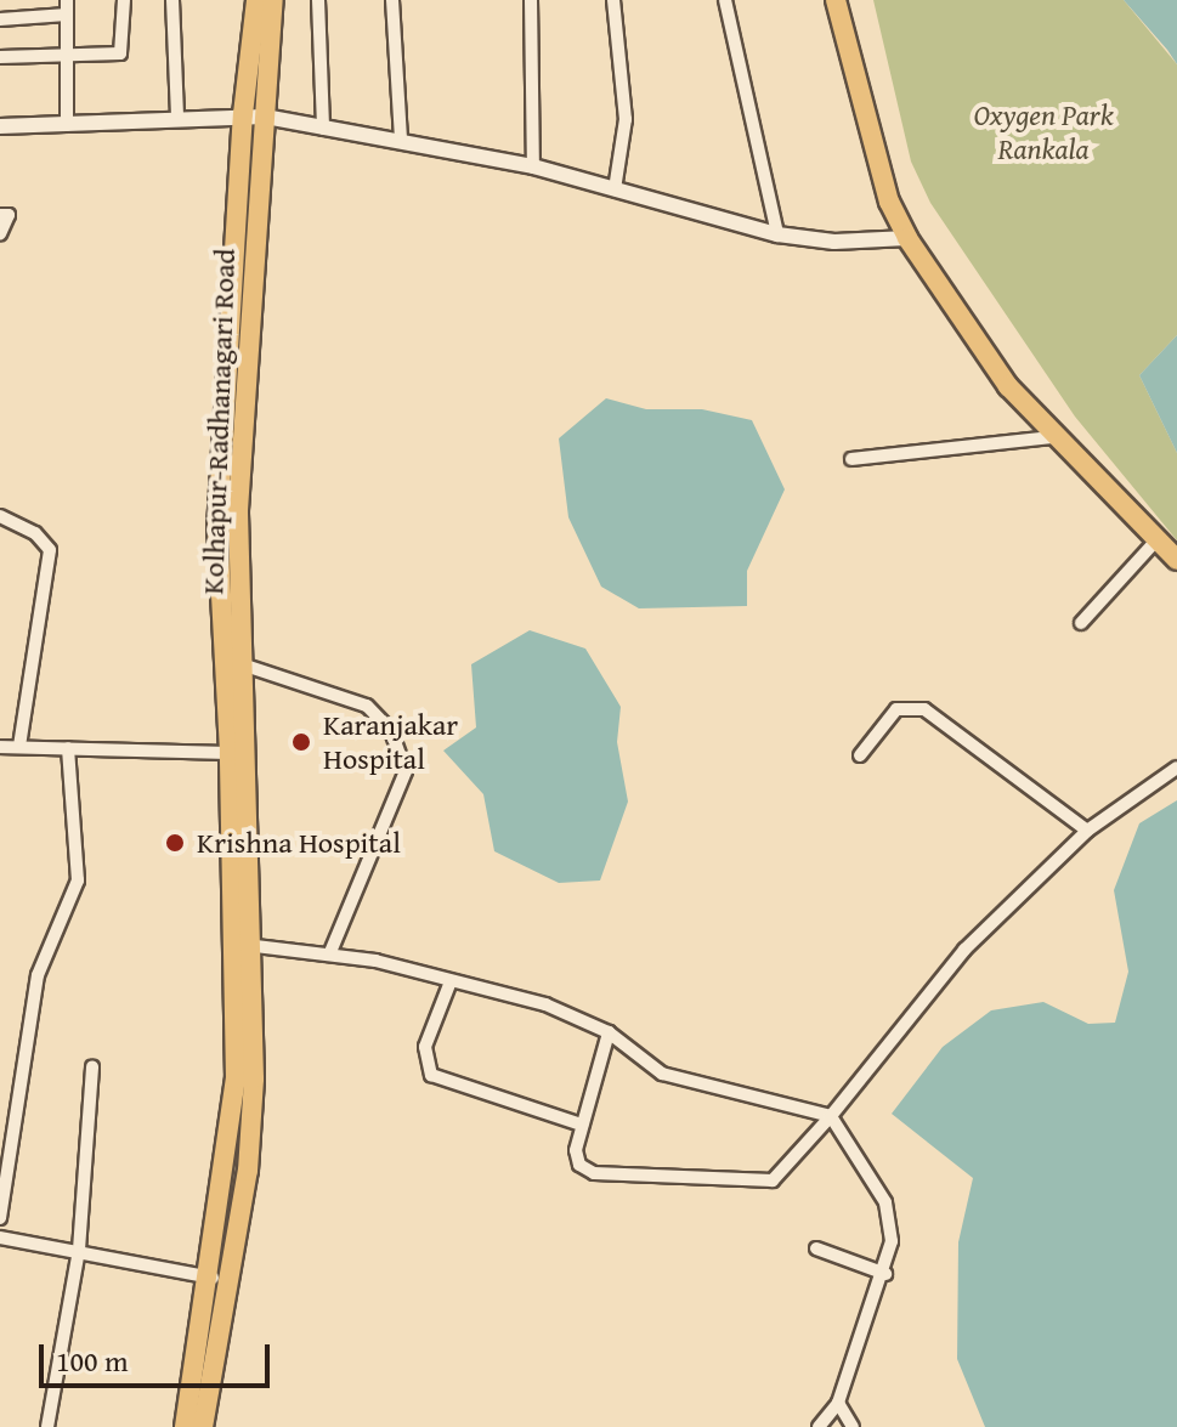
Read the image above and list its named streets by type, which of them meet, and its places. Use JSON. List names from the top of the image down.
{
  "streets": {
    "main road": ["Kolhapur-Radhanagari Road"]
  },
  "parks": ["Oxygen Park Rankala"],
  "places": ["Karanjakar Hospital", "Krishna Hospital"],
  "scale_bar": "100 m"
}
